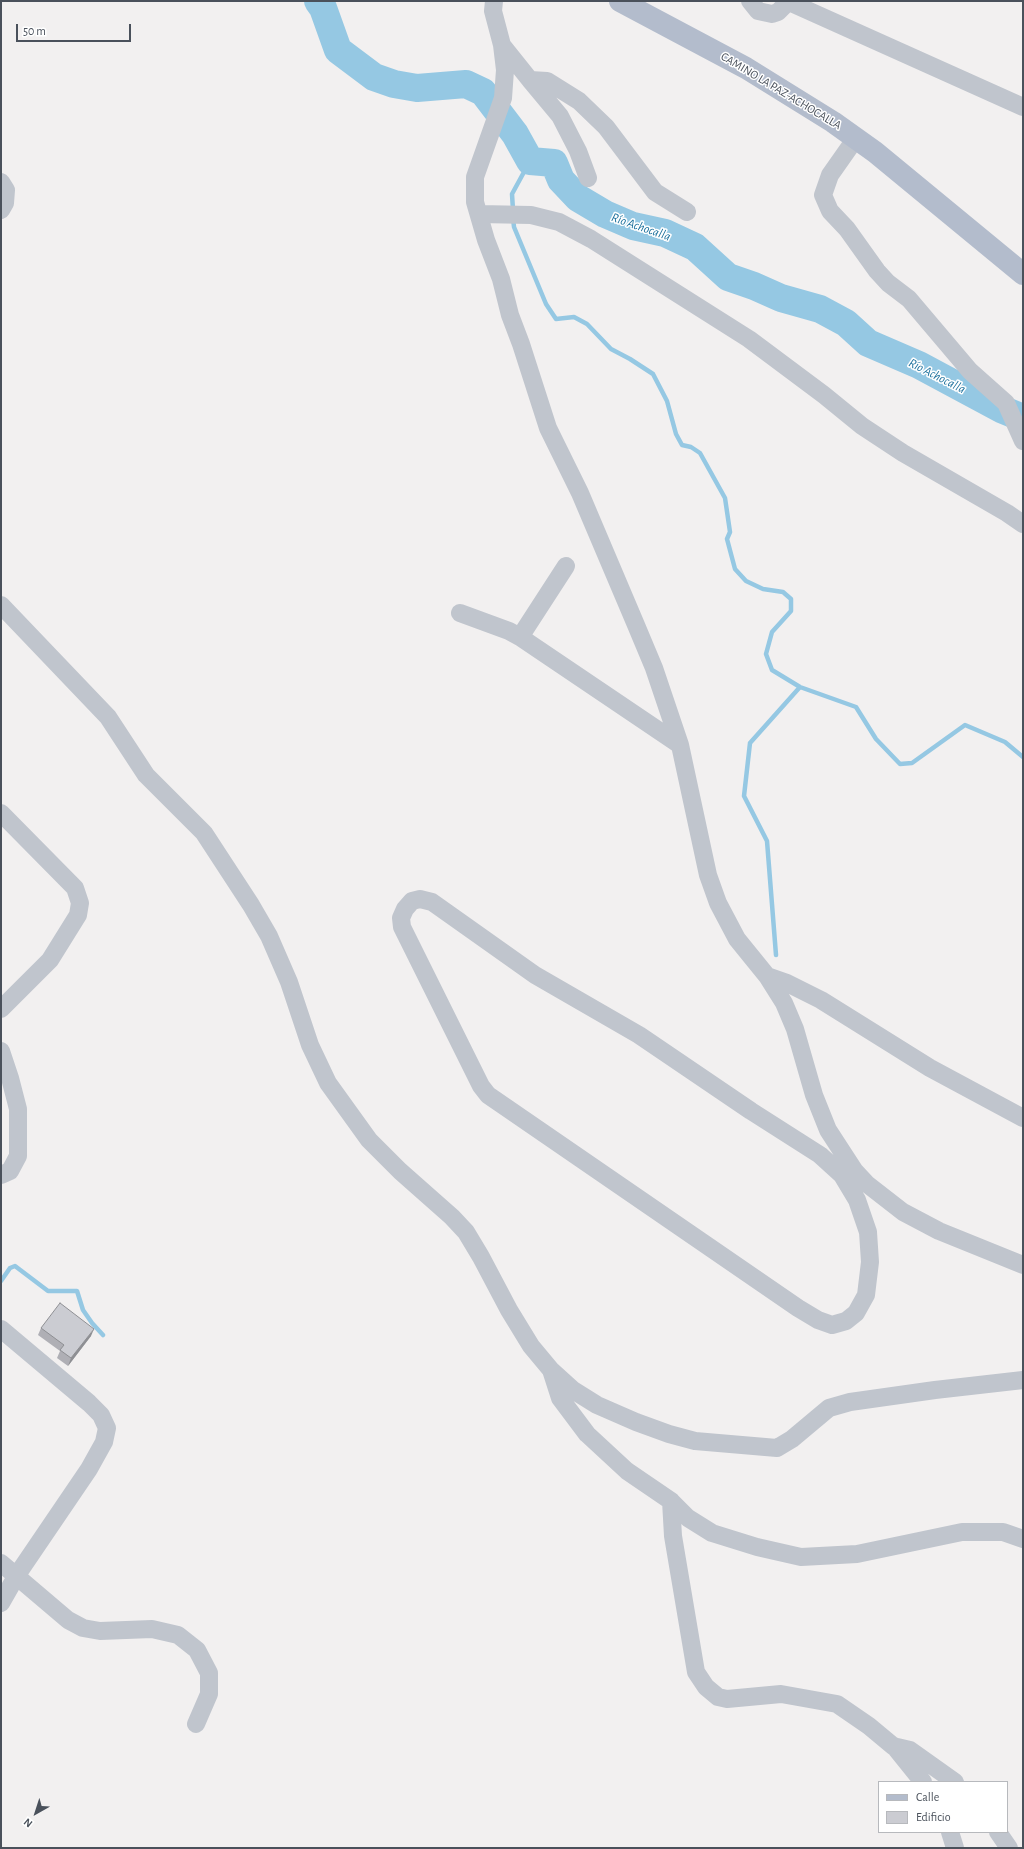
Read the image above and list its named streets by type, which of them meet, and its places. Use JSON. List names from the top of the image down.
{
  "streets": {
    "main road": ["CAMINO LA PAZ-ACHOCALLA"]
  },
  "water": ["Río Achocalla"],
  "legend": ["Calle", "Edificio"],
  "scale_bar": "50 m",
  "north": "bottom left"
}
